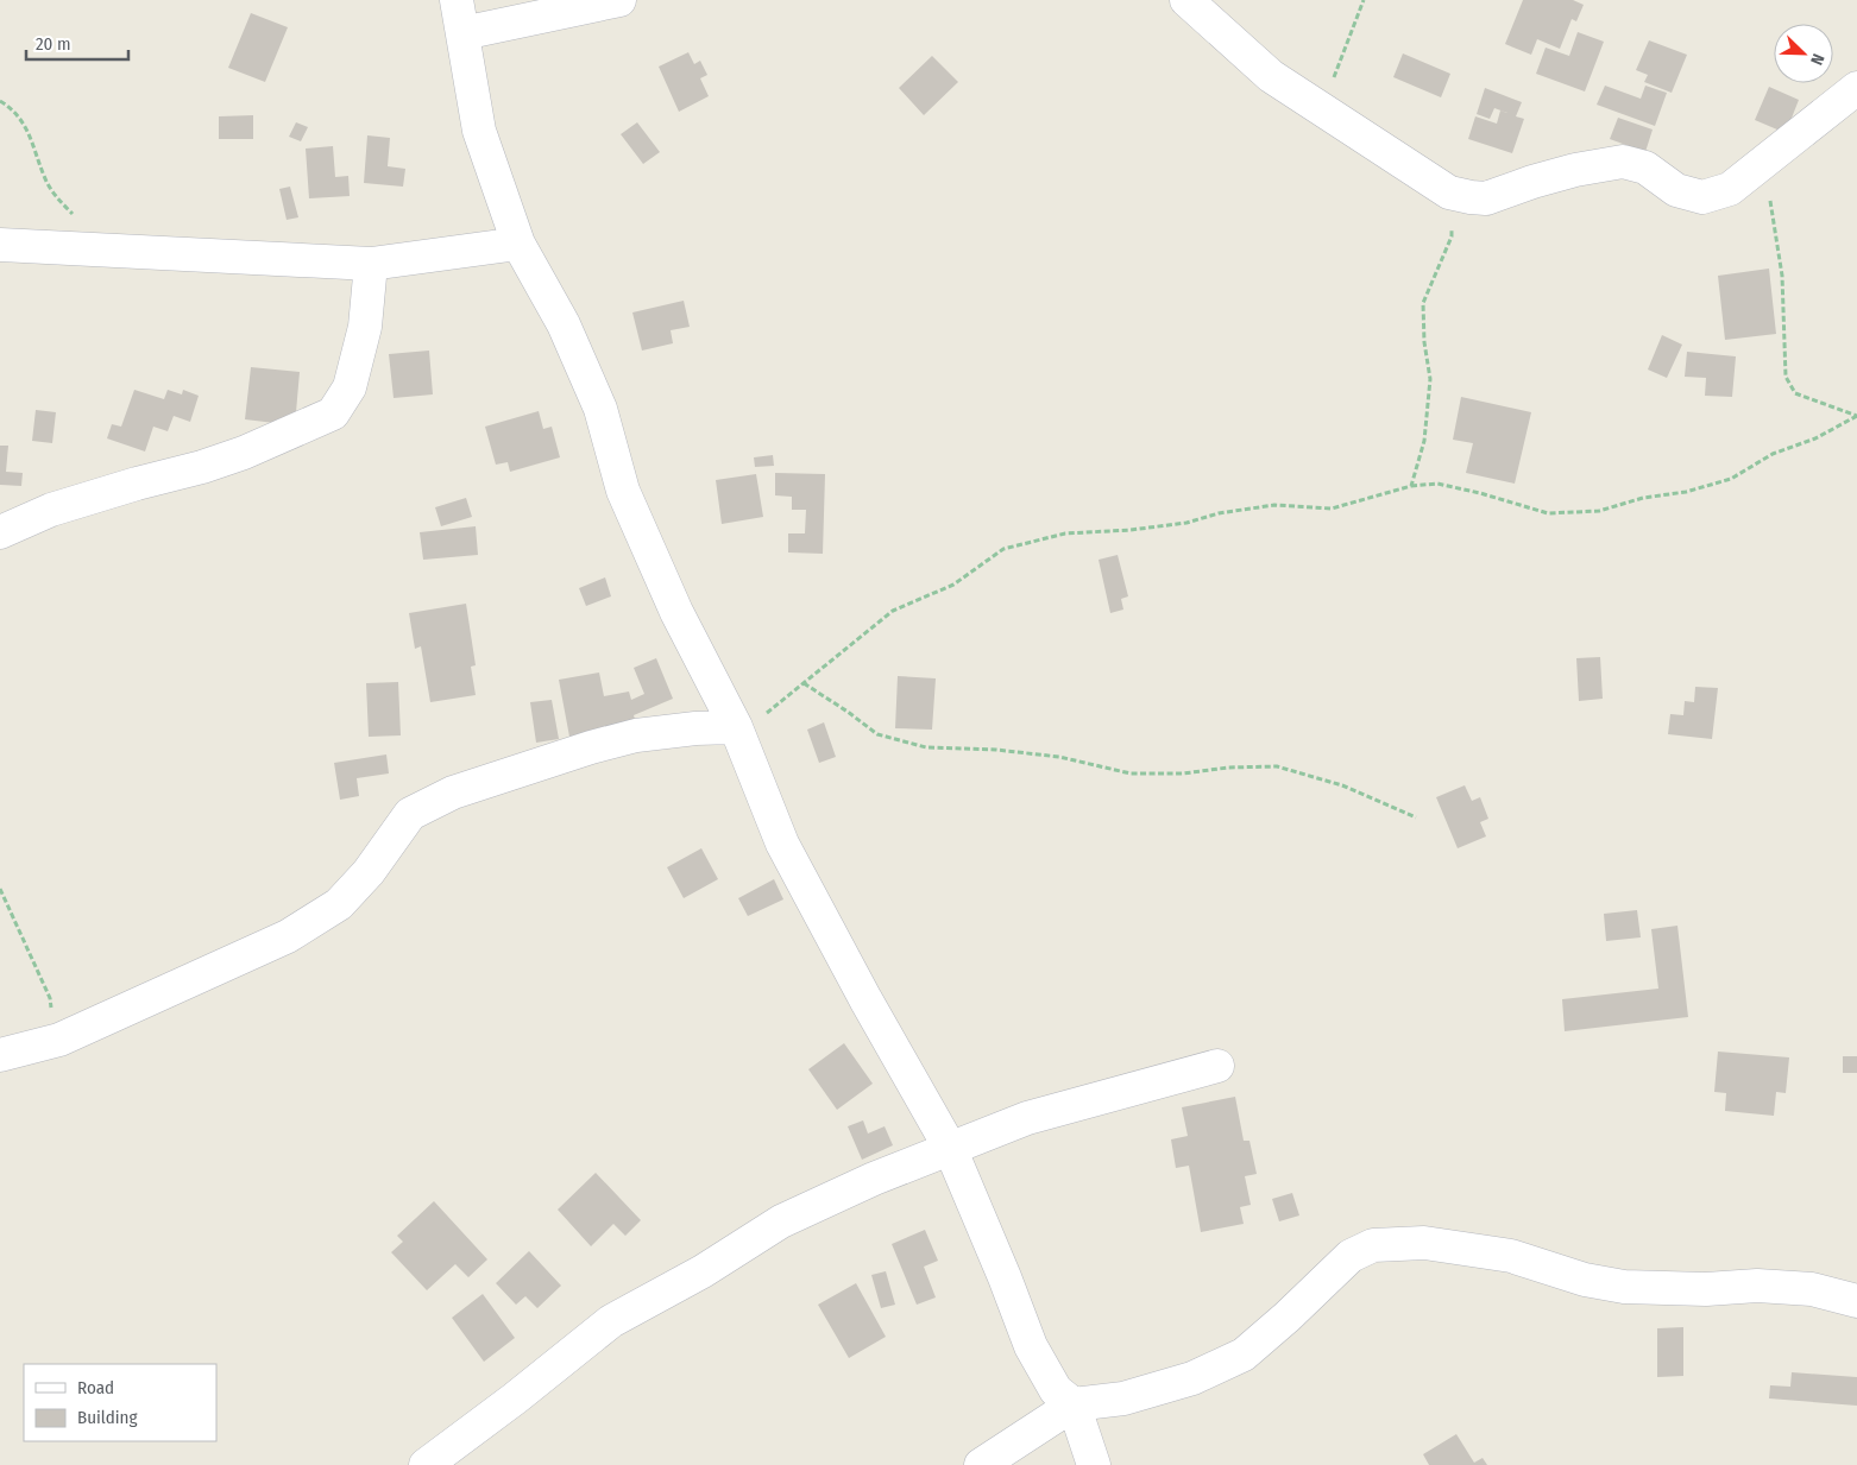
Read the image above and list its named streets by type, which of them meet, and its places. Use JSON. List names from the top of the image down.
{
  "legend": ["Road", "Building"],
  "scale_bar": "20 m",
  "north": "bottom right"
}
